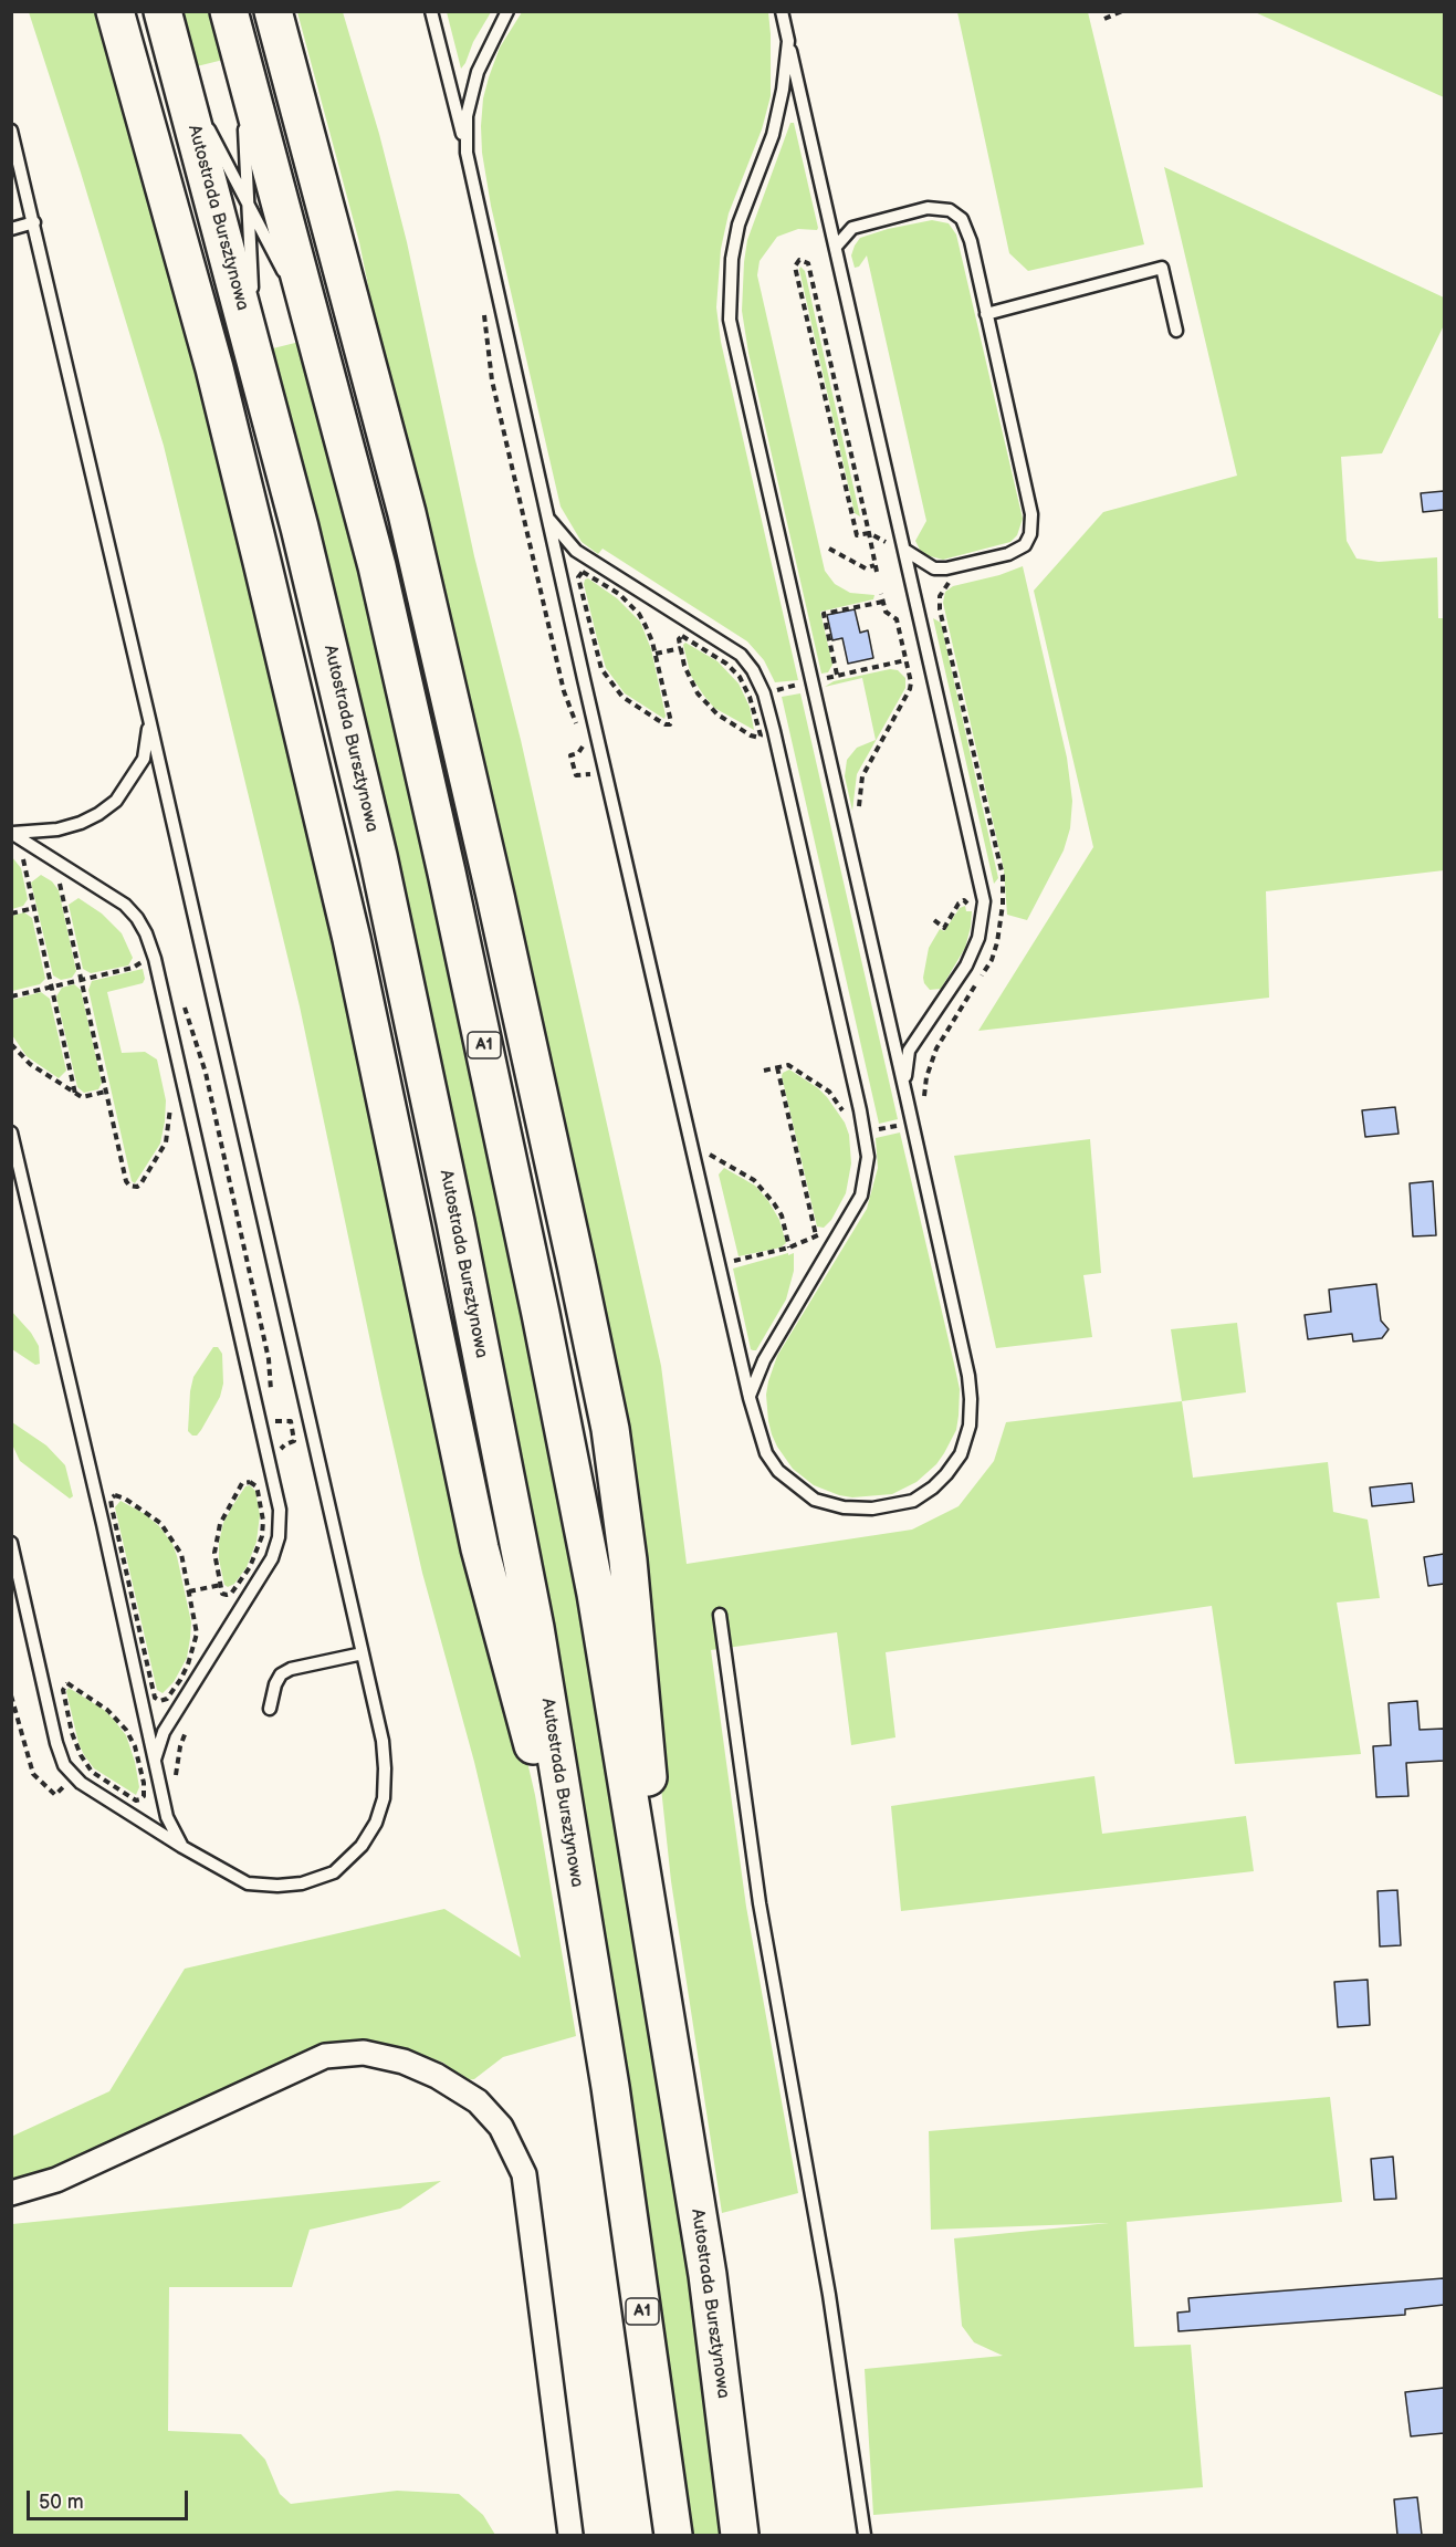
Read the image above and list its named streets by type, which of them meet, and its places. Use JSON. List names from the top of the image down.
{
  "streets": {
    "highway": ["Autostrada Bursztynowa", "A1"]
  },
  "scale_bar": "50 m"
}
